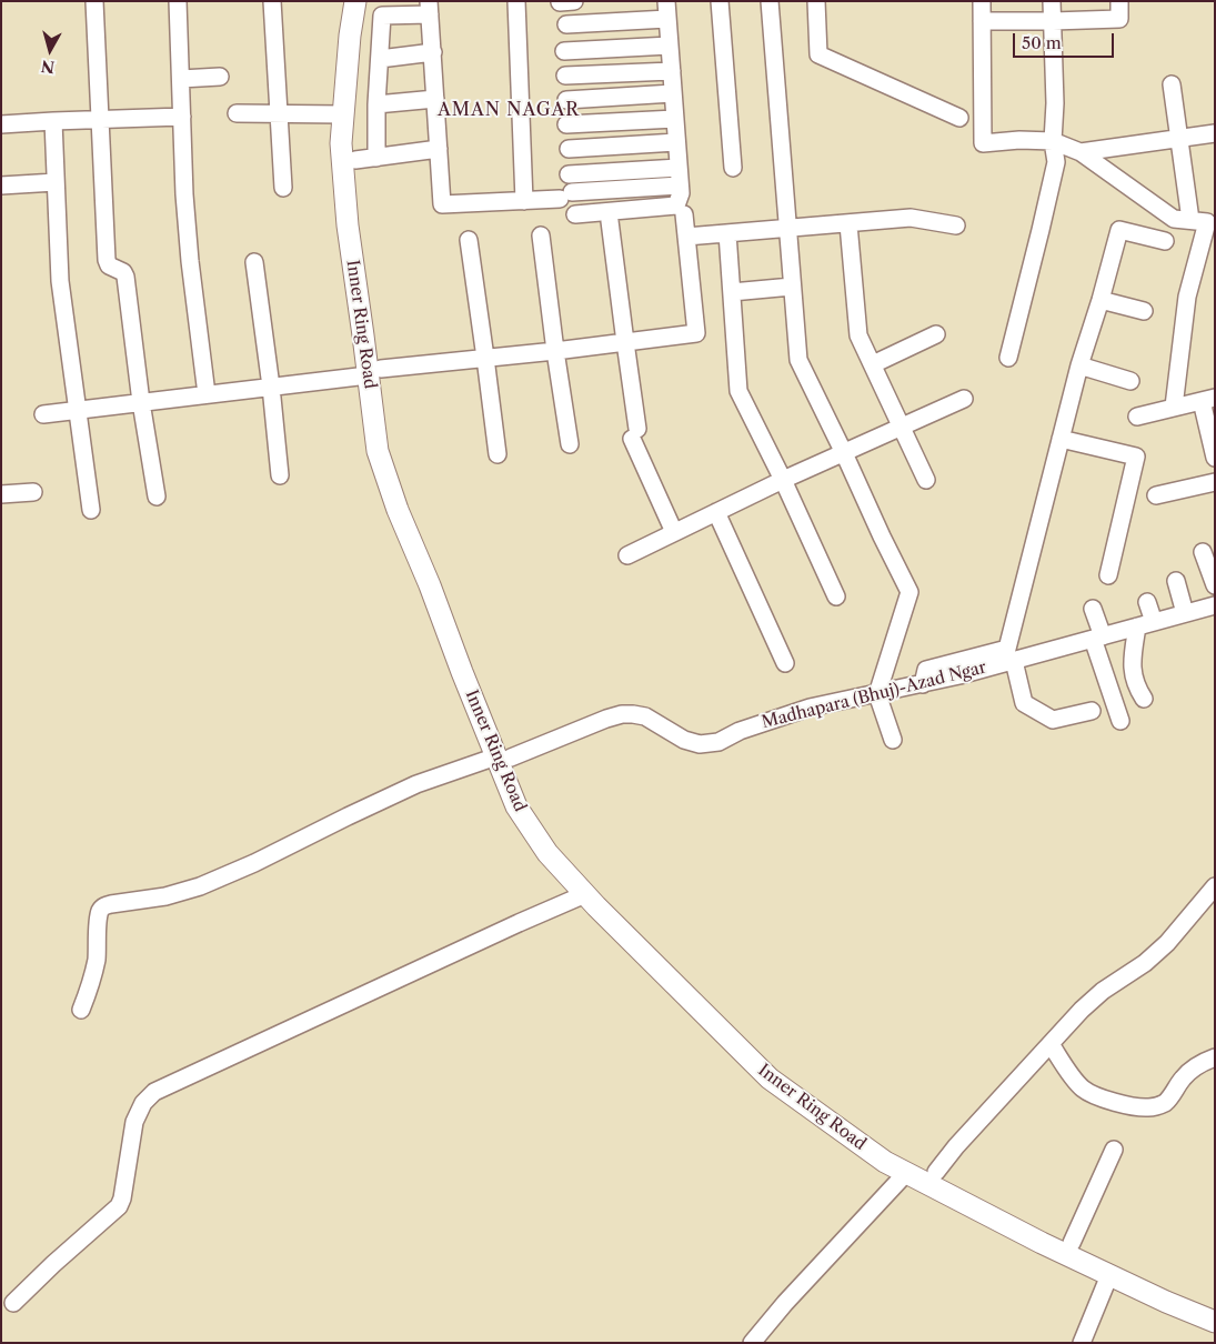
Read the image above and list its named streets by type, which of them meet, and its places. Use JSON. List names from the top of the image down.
{
  "streets": {
    "main road": ["Inner Ring Road"],
    "street": ["Madhapara (Bhuj)-Azad Ngar"]
  },
  "crossings": [
    ["Inner Ring Road", "Madhapara (Bhuj)-Azad Ngar"]
  ],
  "districts": ["AMAN NAGAR"],
  "scale_bar": "50 m",
  "north": "bottom"
}
